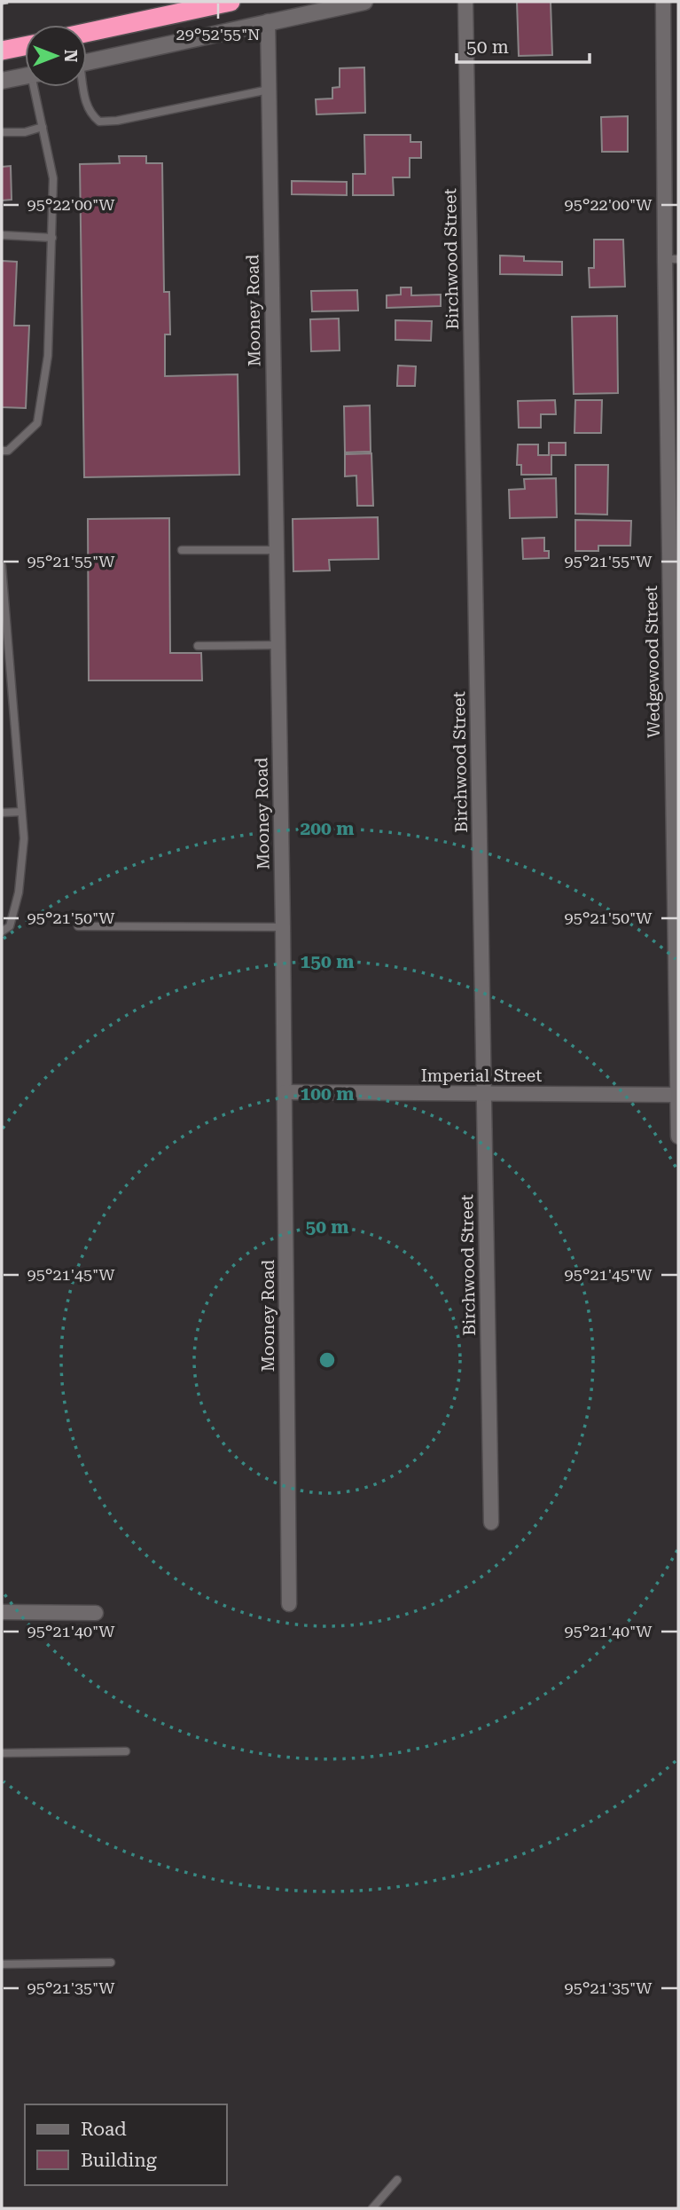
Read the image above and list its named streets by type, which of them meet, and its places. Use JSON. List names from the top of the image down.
{
  "streets": {
    "street": [
      "Birchwood Street",
      "Mooney Road",
      "Wedgewood Street",
      "Imperial Street"
    ]
  },
  "crossings": [
    ["Birchwood Street", "Imperial Street"],
    ["Mooney Road", "Imperial Street"],
    ["Wedgewood Street", "Imperial Street"]
  ],
  "legend": ["Road", "Building"],
  "scale_bar": "50 m",
  "north": "right",
  "coordinates": [
    "29°52'55\"N",
    "95°22'00\"W",
    "95°21'55\"W",
    "95°21'50\"W",
    "95°21'45\"W",
    "95°21'40\"W",
    "95°21'35\"W"
  ],
  "rings": [
    "200 m",
    "150 m",
    "100 m",
    "50 m"
  ]
}
